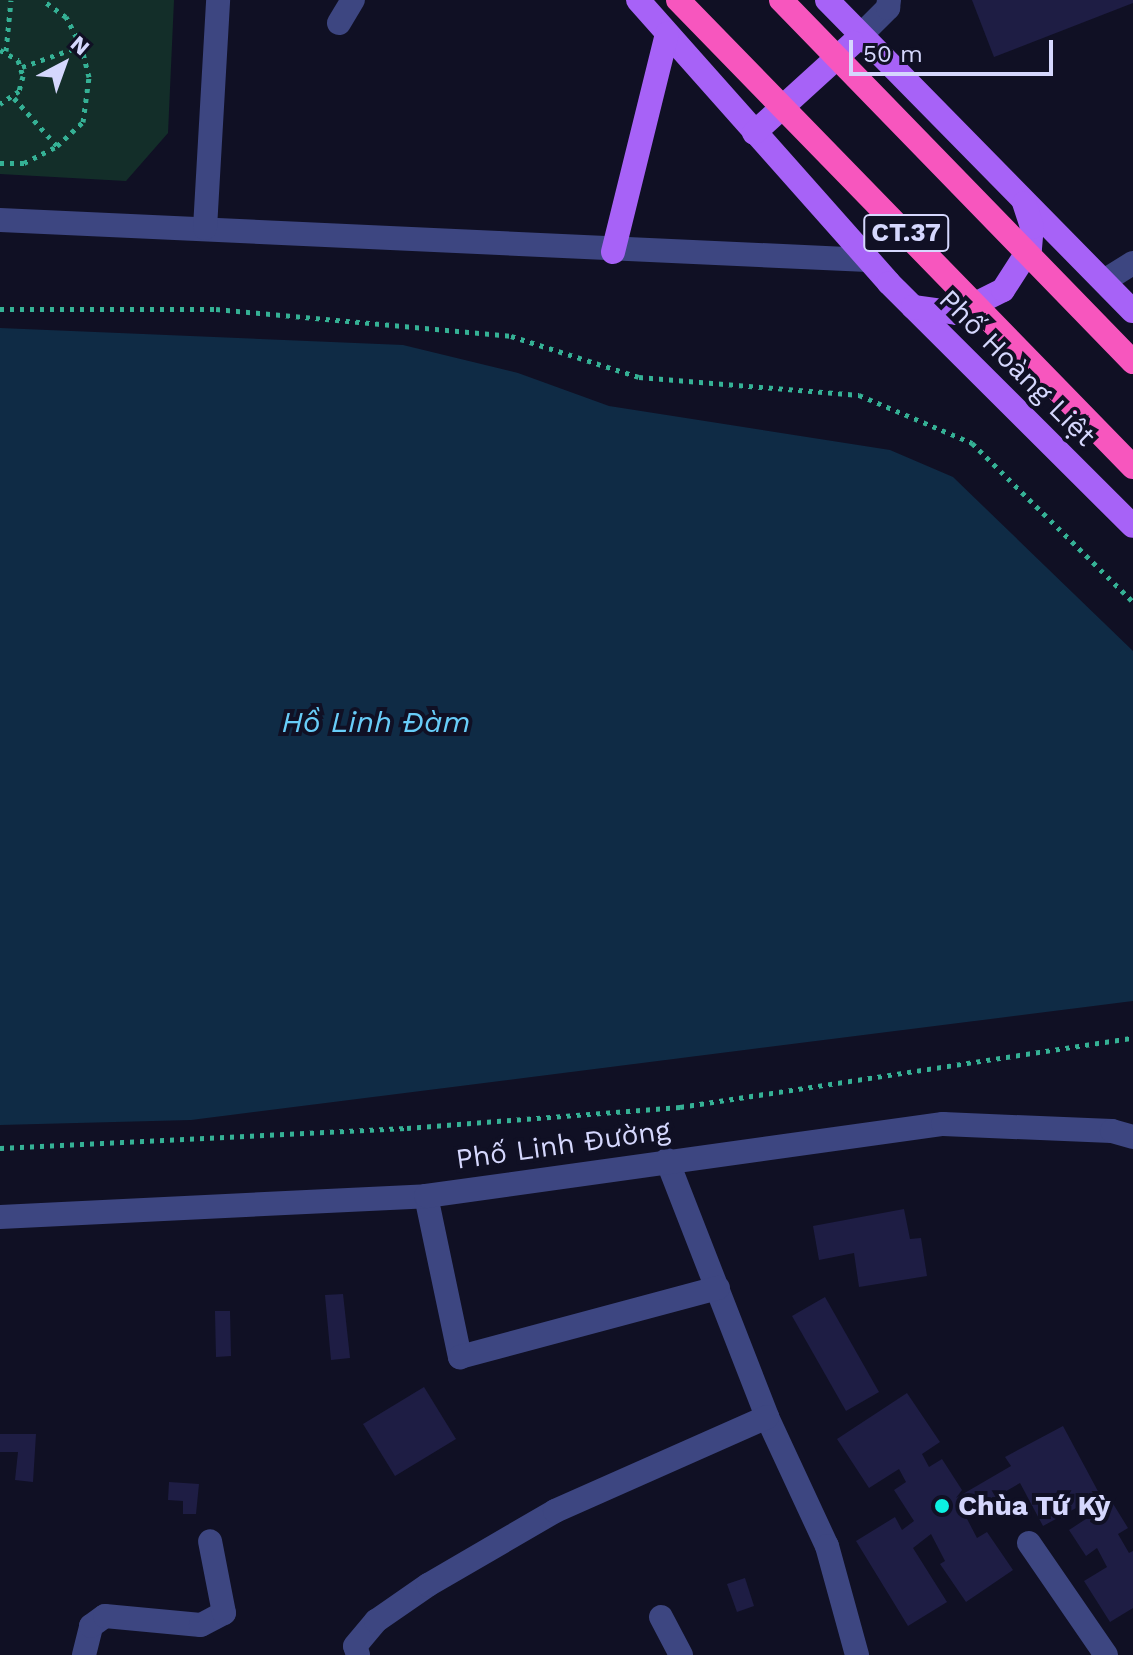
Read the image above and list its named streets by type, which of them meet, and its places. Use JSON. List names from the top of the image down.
{
  "streets": {
    "highway": ["CT.37"],
    "main road": ["Phố Hoàng Liệt"],
    "street": ["Phố Linh Đường"]
  },
  "water": ["Hồ Linh Đàm"],
  "places": ["Chùa Tứ Kỳ"],
  "scale_bar": "50 m",
  "north": "top right"
}
